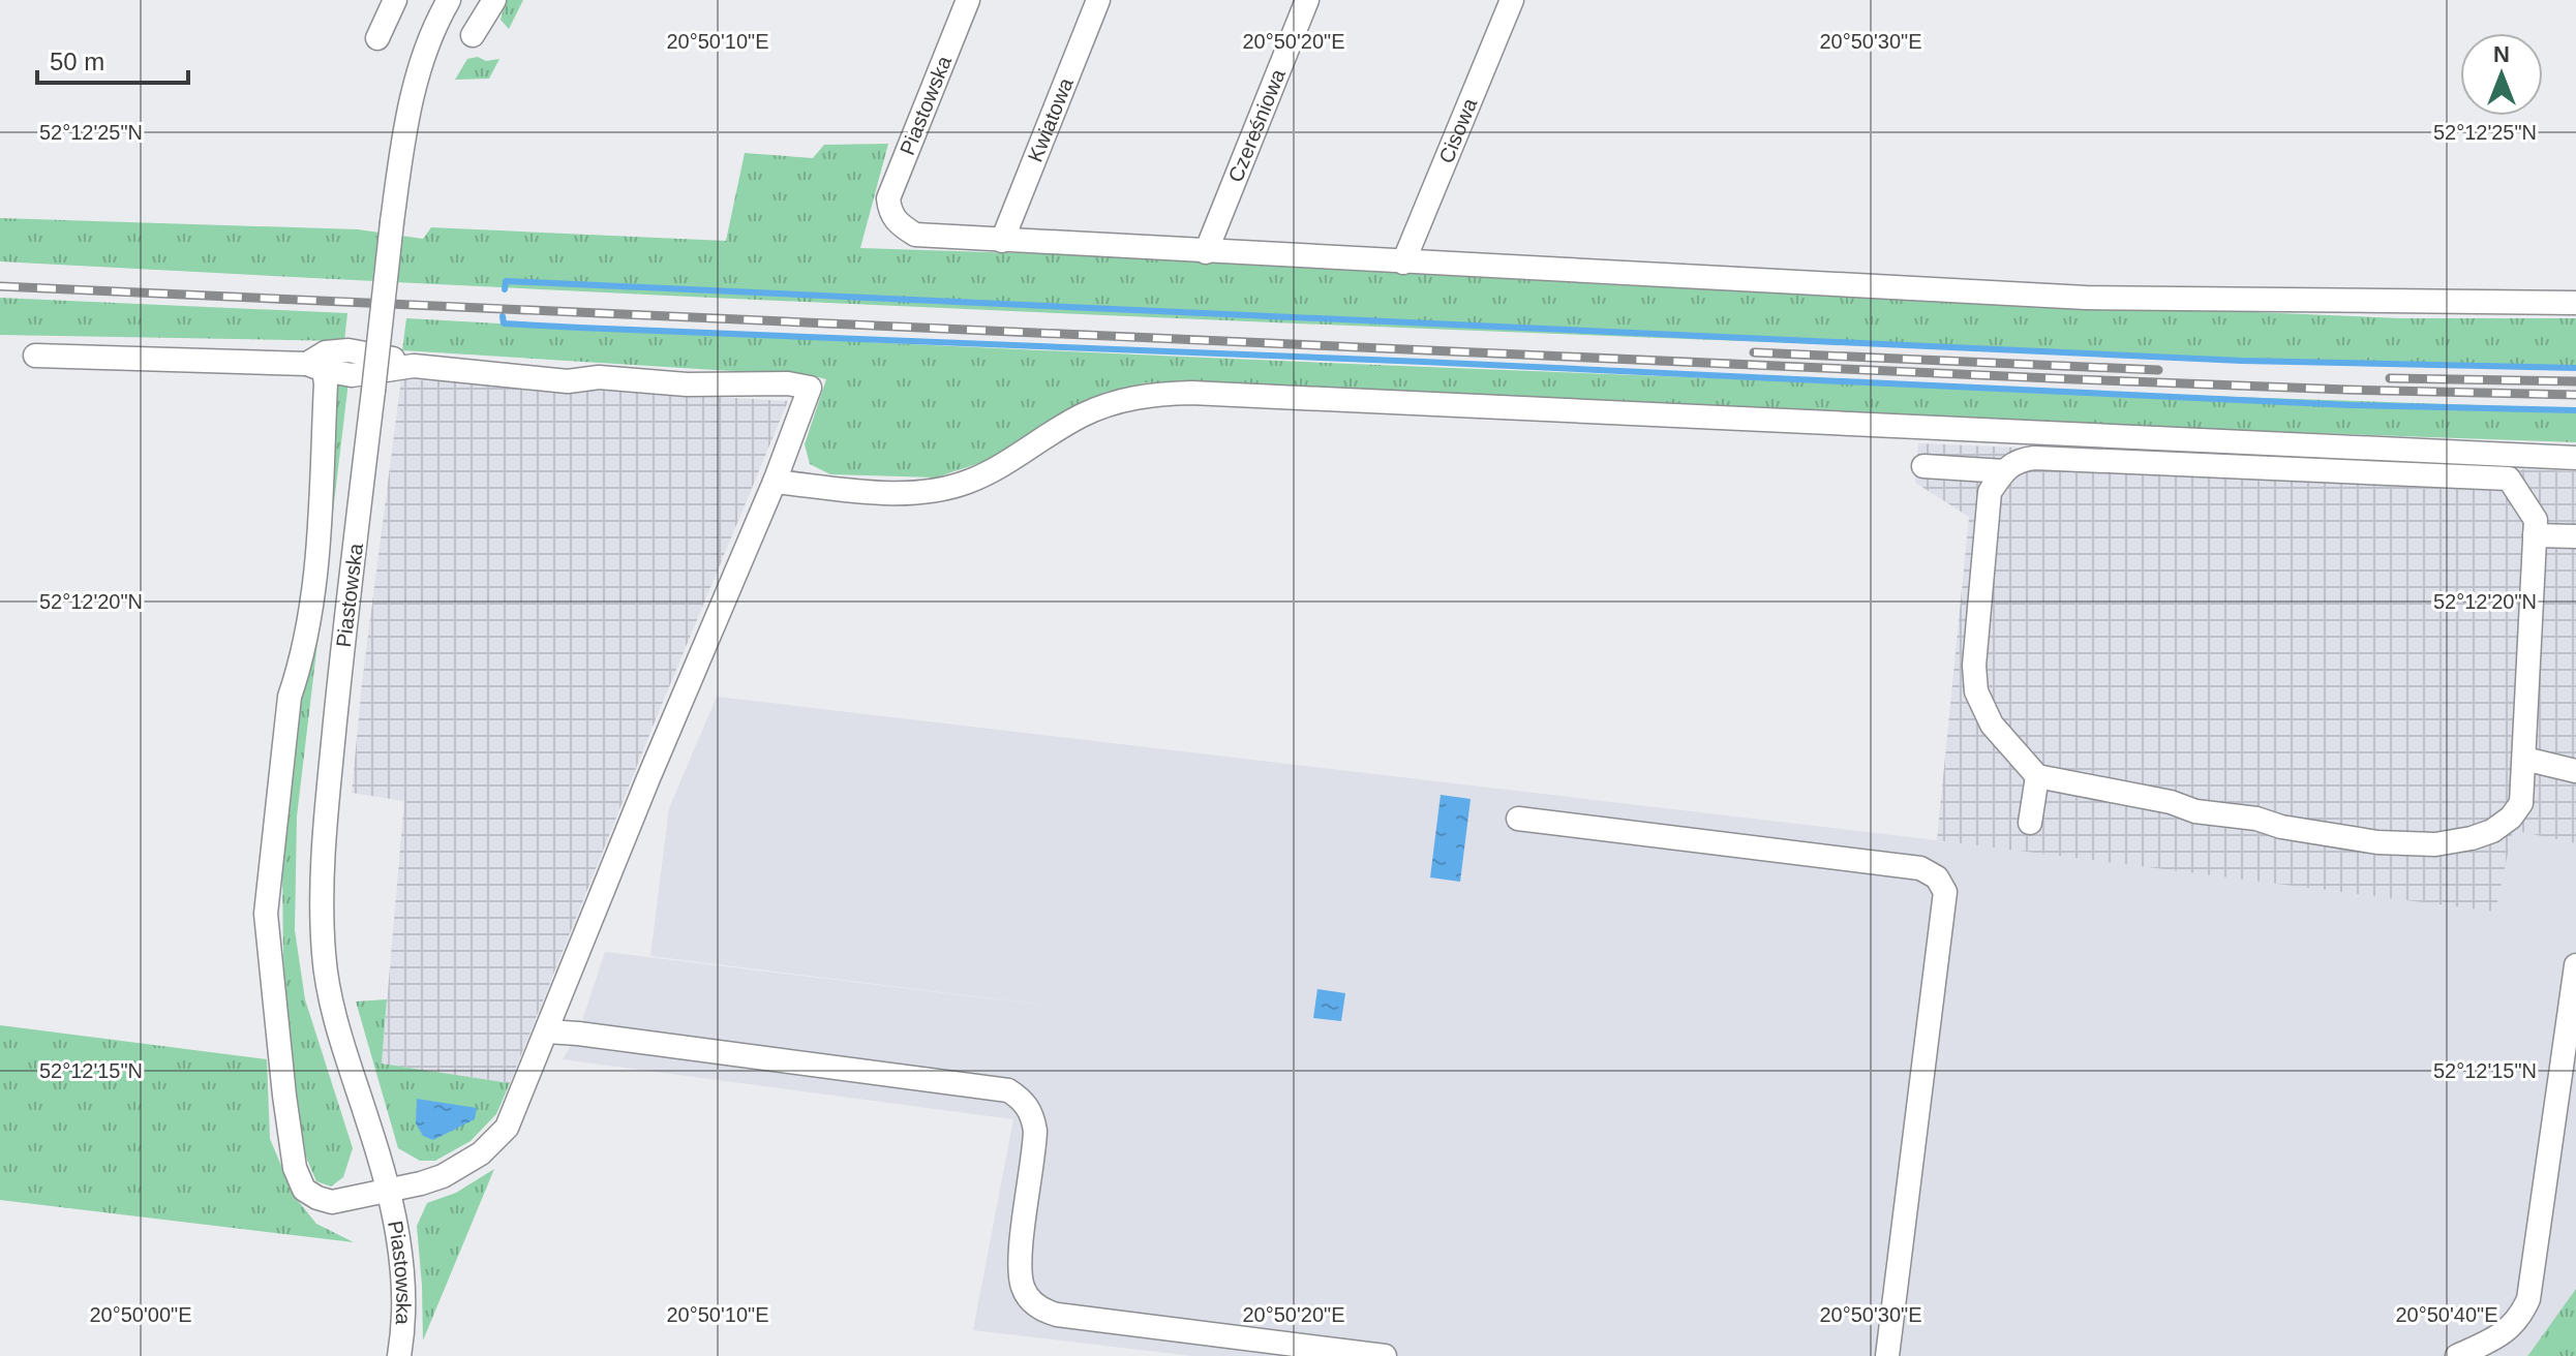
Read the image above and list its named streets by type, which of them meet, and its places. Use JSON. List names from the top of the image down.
{
  "streets": {
    "street": [
      "Piastowska",
      "Kwiatowa",
      "Czereśniowa",
      "Cisowa"
    ]
  },
  "crossings": [
    ["Piastowska", "Kwiatowa"]
  ],
  "scale_bar": "50 m",
  "north": "top",
  "coordinates": [
    "20°50'10\"E",
    "20°50'20\"E",
    "20°50'30\"E",
    "52°12'25\"N",
    "52°12'20\"N",
    "52°12'15\"N",
    "20°50'00\"E",
    "20°50'40\"E"
  ]
}
